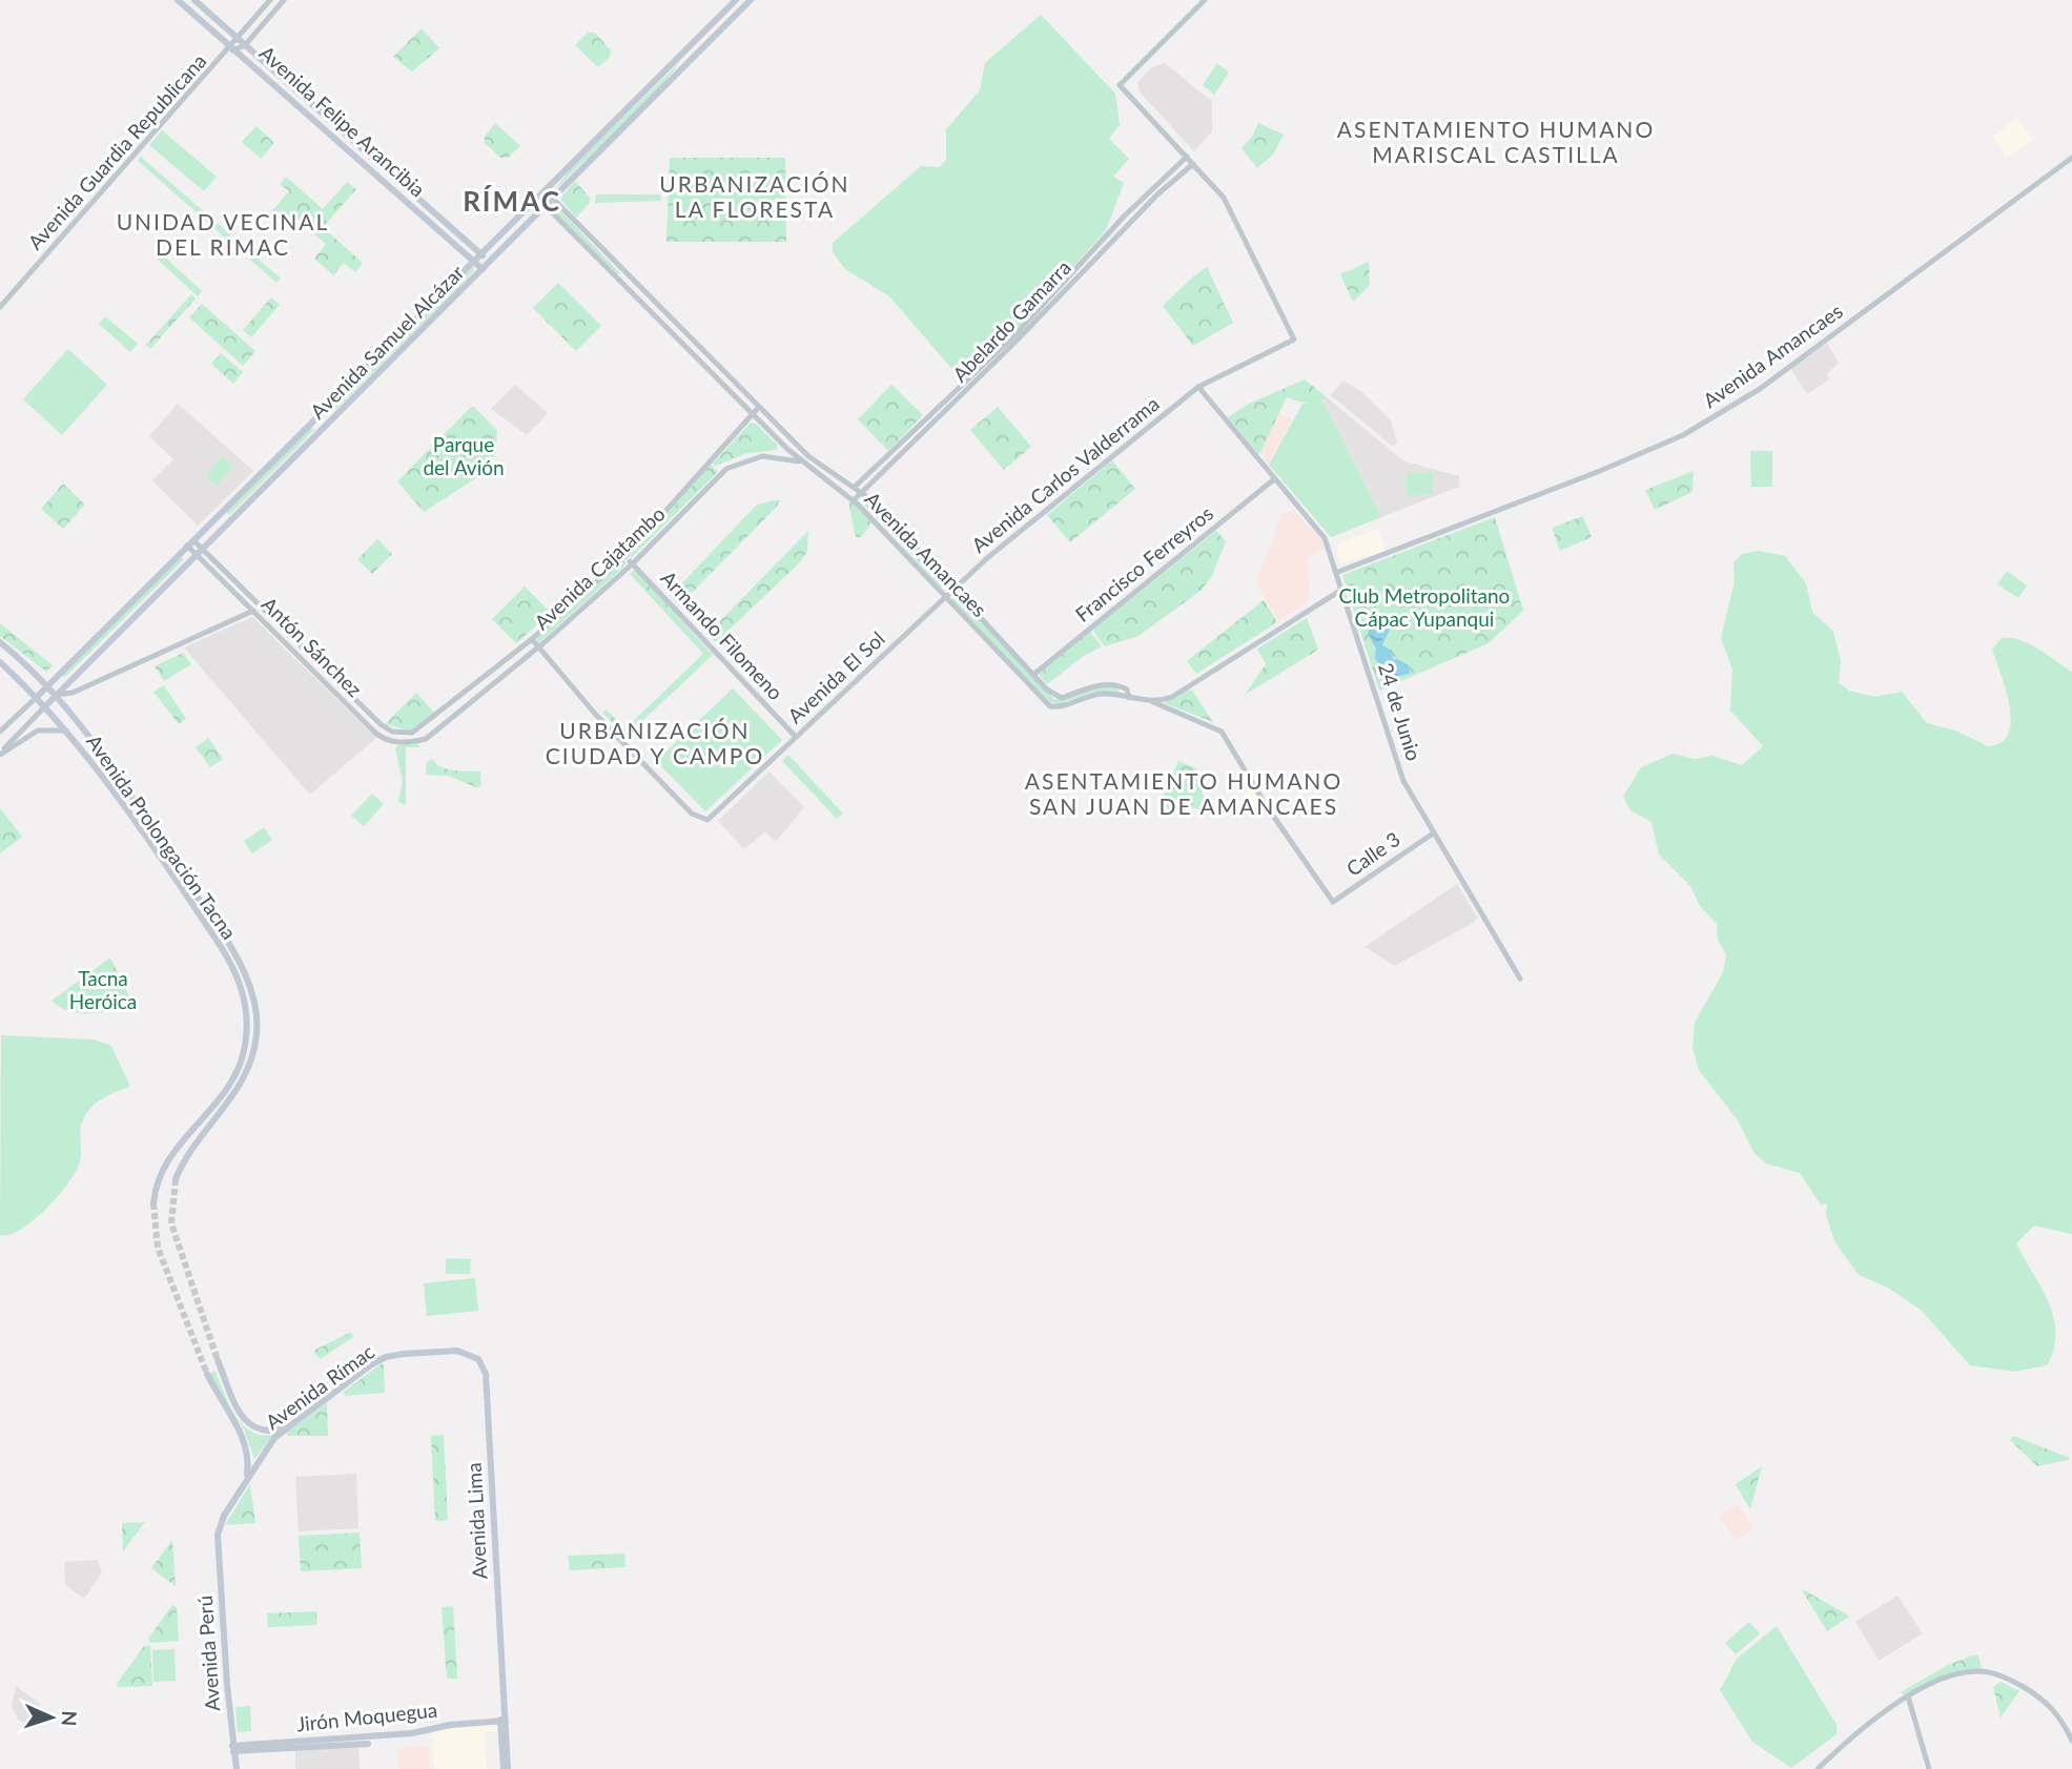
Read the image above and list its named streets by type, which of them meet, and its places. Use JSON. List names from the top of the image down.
{
  "streets": {
    "main road": [
      "Avenida Felipe Arancibia",
      "Avenida Samuel Alcázar",
      "Avenida Prolongación Tacna",
      "Avenida Rímac",
      "Avenida Lima",
      "Avenida Perú",
      "Jirón Moquegua"
    ],
    "street": [
      "Avenida Guardia Republicana",
      "Abelardo Gamarra",
      "Avenida Amancaes",
      "Avenida Carlos Valderrama",
      "Francisco Ferreyros",
      "Avenida Cajatambo",
      "Armando Filomeno",
      "Antón Sánchez",
      "Avenida El Sol",
      "24 de Junio",
      "Calle 3"
    ]
  },
  "crossings": [
    ["Avenida Felipe Arancibia", "Avenida Guardia Republicana"],
    ["Avenida Felipe Arancibia", "Avenida Samuel Alcázar"],
    ["Abelardo Gamarra", "Avenida Amancaes"],
    ["Abelardo Gamarra", "Avenida Carlos Valderrama"],
    ["Avenida Samuel Alcázar", "Avenida Amancaes"],
    ["Avenida Samuel Alcázar", "Antón Sánchez"],
    ["Avenida Samuel Alcázar", "Avenida Prolongación Tacna"],
    ["Avenida Amancaes", "Avenida Carlos Valderrama"],
    ["Avenida Amancaes", "Francisco Ferreyros"],
    ["Avenida Amancaes", "Avenida Cajatambo"],
    ["Avenida Amancaes", "Avenida El Sol"],
    ["Avenida Amancaes", "24 de Junio"],
    ["Avenida Amancaes", "Calle 3"],
    ["Avenida Carlos Valderrama", "Avenida El Sol"],
    ["Avenida Carlos Valderrama", "24 de Junio"],
    ["Francisco Ferreyros", "24 de Junio"],
    ["Avenida Cajatambo", "Armando Filomeno"],
    ["Avenida Cajatambo", "Antón Sánchez"],
    ["Avenida Cajatambo", "Avenida El Sol"],
    ["Armando Filomeno", "Avenida El Sol"],
    ["24 de Junio", "Calle 3"],
    ["Avenida Rímac", "Avenida Lima"],
    ["Avenida Rímac", "Avenida Perú"],
    ["Avenida Lima", "Jirón Moquegua"],
    ["Avenida Perú", "Jirón Moquegua"]
  ],
  "districts": [
    "ASENTAMIENTO HUMANO MARISCAL CASTILLA",
    "URBANIZACIÓN LA FLORESTA",
    "RÍMAC",
    "UNIDAD VECINAL DEL RIMAC",
    "URBANIZACIÓN CIUDAD Y CAMPO",
    "ASENTAMIENTO HUMANO SAN JUAN DE AMANCAES"
  ],
  "parks": ["Parque del Avión", "Club Metropolitano Cápac Yupanqui", "Tacna Heróica"],
  "north": "right"
}
